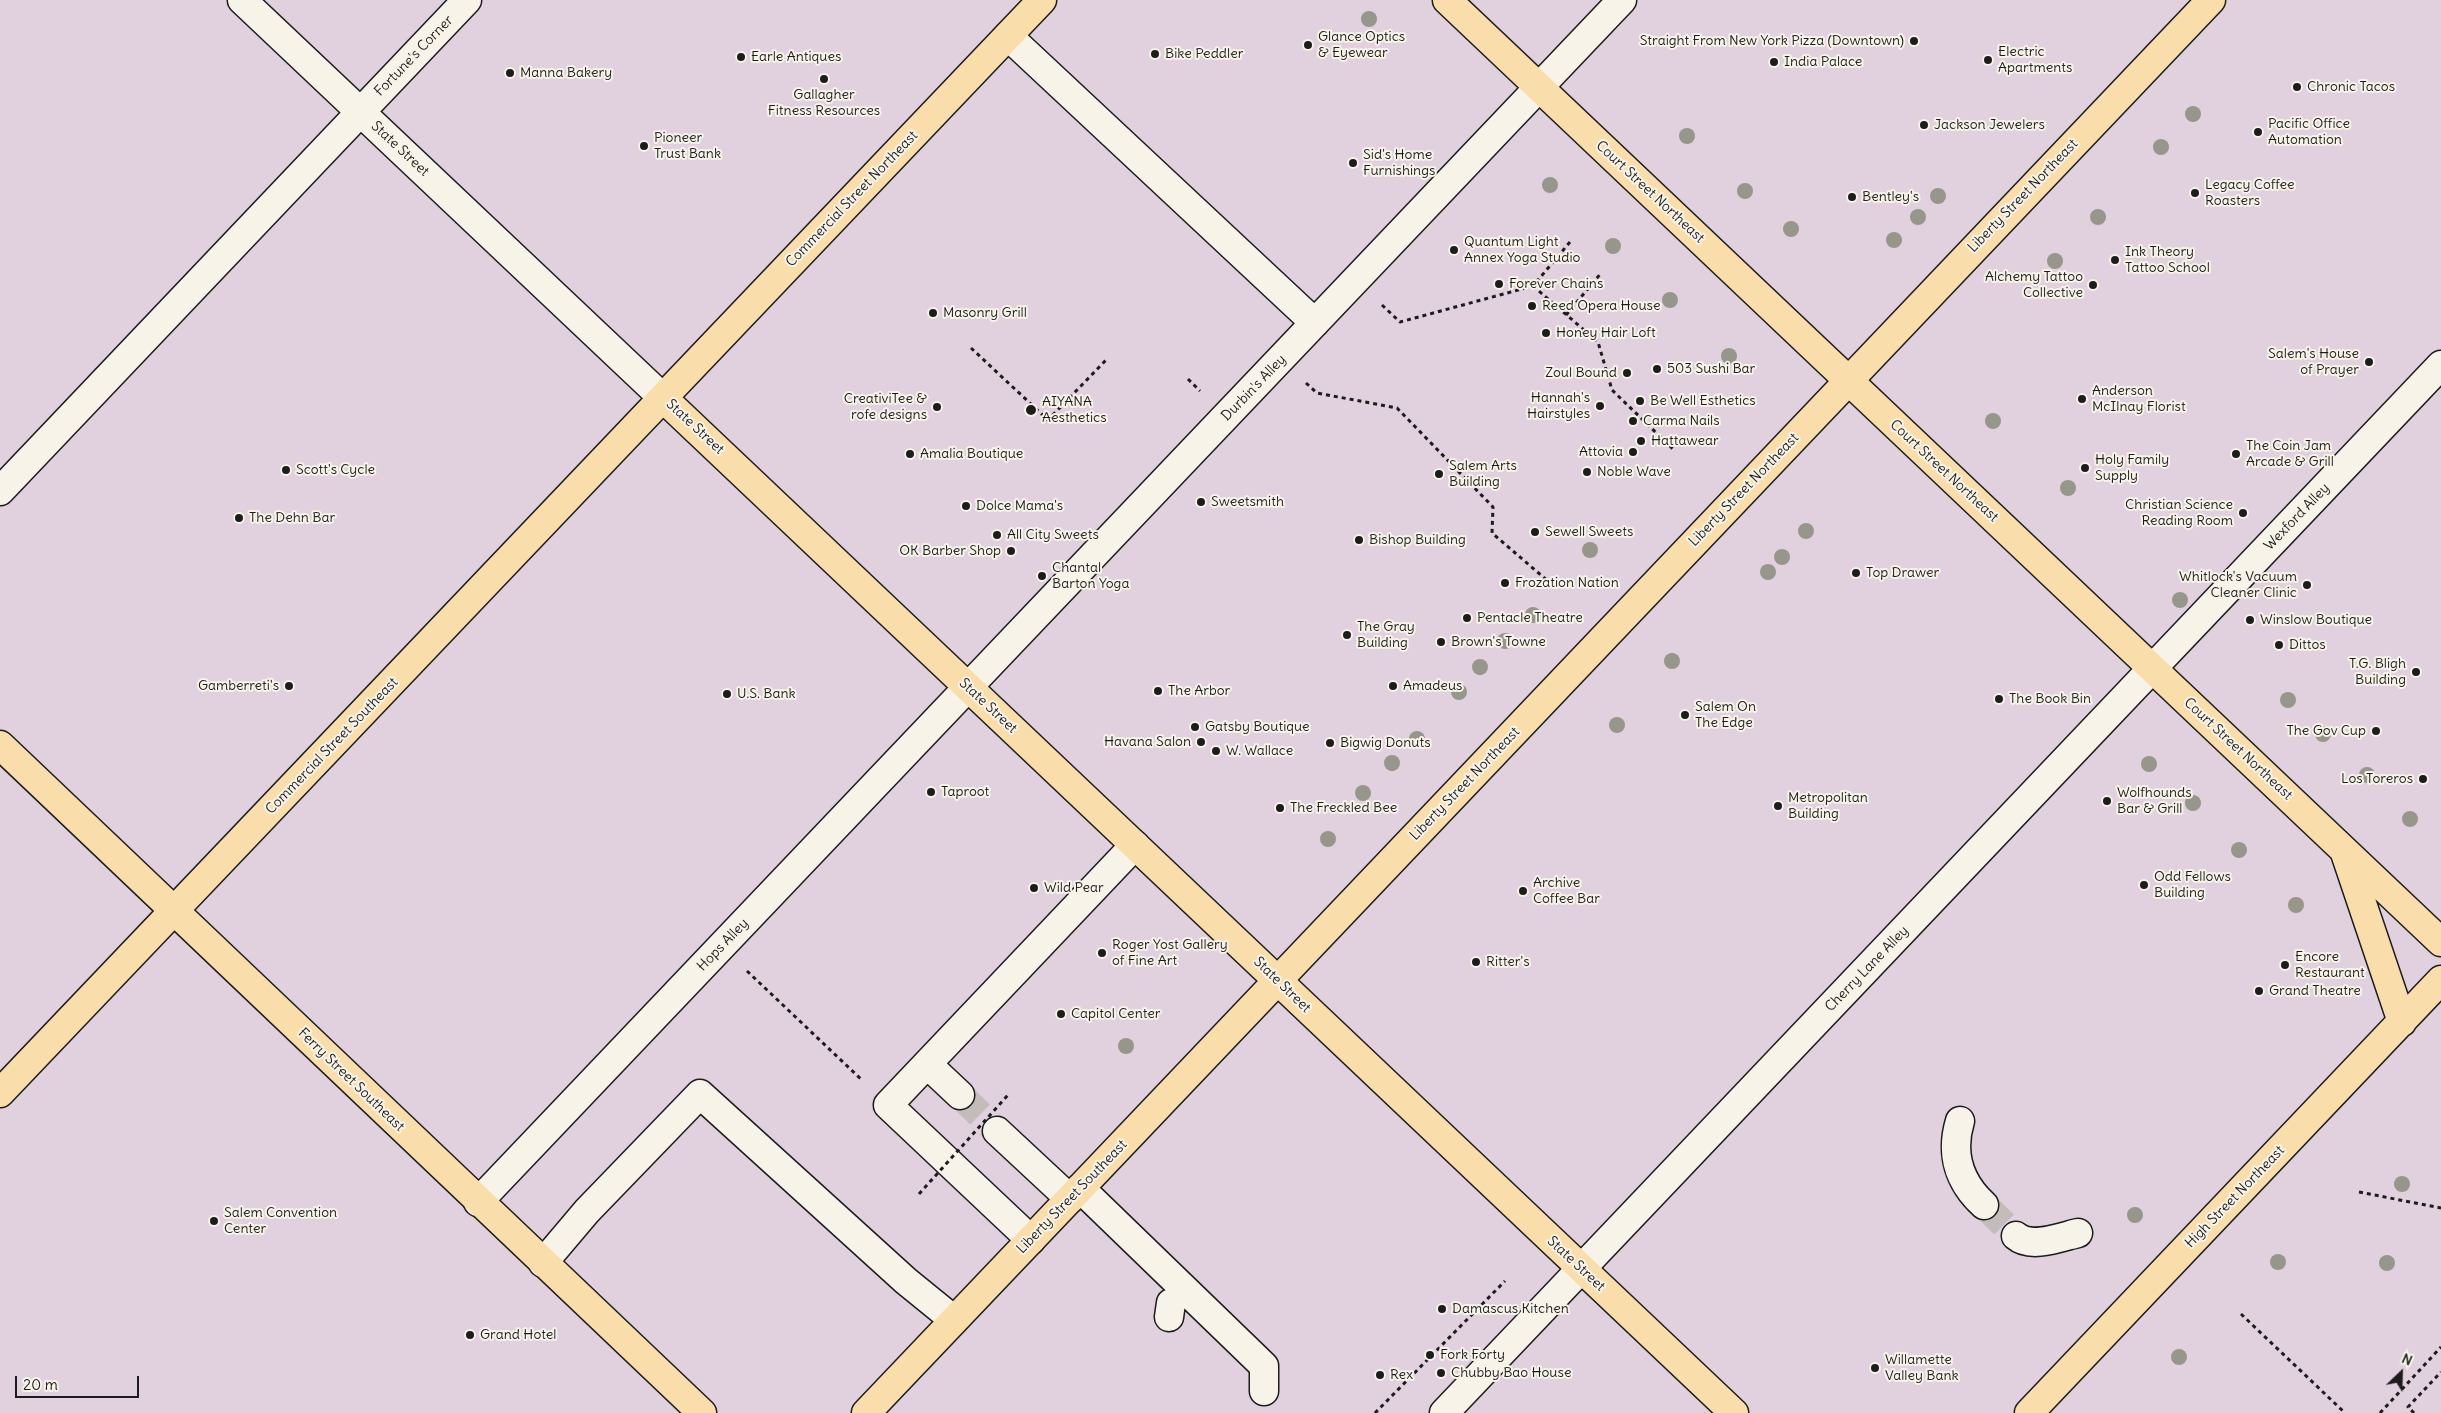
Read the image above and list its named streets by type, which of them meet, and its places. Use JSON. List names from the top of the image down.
{
  "streets": {
    "main road": [
      "State Street",
      "Court Street Northeast",
      "Liberty Street Northeast",
      "Commercial Street Northeast",
      "Commercial Street Southeast",
      "Ferry Street Southeast",
      "Liberty Street Southeast",
      "High Street Northeast"
    ],
    "street": [
      "Fortune's Corner",
      "Durbin's Alley",
      "Wexford Alley",
      "Hops Alley",
      "Cherry Lane Alley"
    ]
  },
  "crossings": [
    ["Fortune's Corner", "State Street"],
    ["State Street", "Liberty Street Northeast"],
    ["State Street", "Commercial Street Northeast"],
    ["State Street", "Durbin's Alley"],
    ["State Street", "Commercial Street Southeast"],
    ["State Street", "Hops Alley"],
    ["State Street", "Cherry Lane Alley"],
    ["State Street", "Liberty Street Southeast"],
    ["Court Street Northeast", "Liberty Street Northeast"],
    ["Court Street Northeast", "Durbin's Alley"],
    ["Court Street Northeast", "Wexford Alley"],
    ["Court Street Northeast", "Cherry Lane Alley"],
    ["Liberty Street Northeast", "Liberty Street Southeast"],
    ["Commercial Street Northeast", "Commercial Street Southeast"],
    ["Durbin's Alley", "Hops Alley"],
    ["Wexford Alley", "Cherry Lane Alley"],
    ["Commercial Street Southeast", "Ferry Street Southeast"],
    ["Hops Alley", "Ferry Street Southeast"]
  ],
  "places": [
    "Straight From New York Pizza (Downtown)",
    "Glance Optics & Eyewear",
    "Bike Peddler",
    "Earle Antiques",
    "Electric Apartments",
    "India Palace",
    "Manna Bakery",
    "Gallagher Fitness Resources",
    "Chronic Tacos",
    "Jackson Jewelers",
    "Pacific Office Automation",
    "Pioneer Trust Bank",
    "Sid's Home Furnishings",
    "Legacy Coffee Roasters",
    "Bentley's",
    "Quantum Light Annex Yoga Studio",
    "Ink Theory Tattoo School",
    "Forever Chains",
    "Alchemy Tattoo Collective",
    "Reed Opera House",
    "Masonry Grill",
    "Honey Hair Loft",
    "Salem's House of Prayer",
    "503 Sushi Bar",
    "Zoul Bound",
    "Anderson McIlnay Florist",
    "Be Well Esthetics",
    "Hannah's Hairstyles",
    "CreativiTee & rofe designs",
    "AIYANA Aesthetics",
    "Carma Nails",
    "Hattawear",
    "Attovia",
    "Amalia Boutique",
    "The Coin Jam Arcade & Grill",
    "Holy Family Supply",
    "Scott's Cycle",
    "Noble Wave",
    "Salem Arts Building",
    "Sweetsmith",
    "Dolce Mama's",
    "Christian Science Reading Room",
    "The Dehn Bar",
    "Sewell Sweets",
    "All City Sweets",
    "Bishop Building",
    "OK Barber Shop",
    "Top Drawer",
    "Chantal Barton Yoga",
    "Frozation Nation",
    "Whitlock's Vacuum Cleaner Clinic",
    "Pentacle Theatre",
    "Winslow Boutique",
    "The Gray Building",
    "Brown's Towne",
    "Dittos",
    "T.G. Bligh Building",
    "Gamberreti's",
    "Amadeus",
    "The Arbor",
    "U.S. Bank",
    "The Book Bin",
    "Salem On The Edge",
    "Gatsby Boutique",
    "The Gov Cup",
    "Havana Salon",
    "Bigwig Donuts",
    "W. Wallace",
    "Los Toreros",
    "Taproot",
    "Wolfhounds Bar & Grill",
    "Metropolitan Building",
    "The Freckled Bee",
    "Odd Fellows Building",
    "Wild Pear",
    "Archive Coffee Bar",
    "Roger Yost Gallery of Fine Art",
    "Ritter's",
    "Encore Restaurant",
    "Grand Theatre",
    "Capitol Center",
    "Salem Convention Center",
    "Damascus Kitchen",
    "Grand Hotel",
    "Fork Forty",
    "Willamette Valley Bank",
    "Chubby Bao House",
    "Rex"
  ],
  "scale_bar": "20 m",
  "north": "top right"
}
